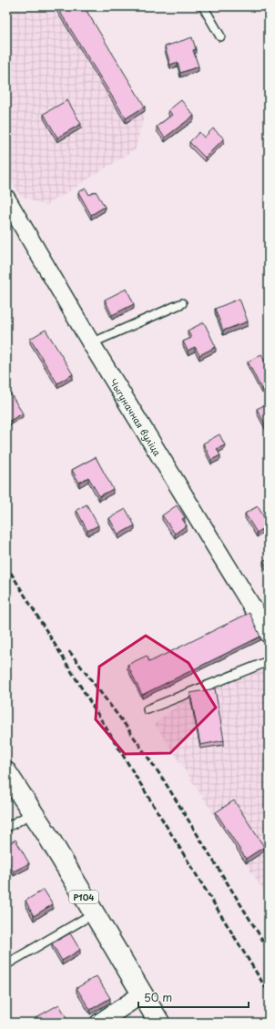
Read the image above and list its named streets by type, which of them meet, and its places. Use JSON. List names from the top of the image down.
{
  "streets": {
    "main road": ["Р104"],
    "street": ["Чыгуначная вуліца"]
  },
  "scale_bar": "50 m"
}
